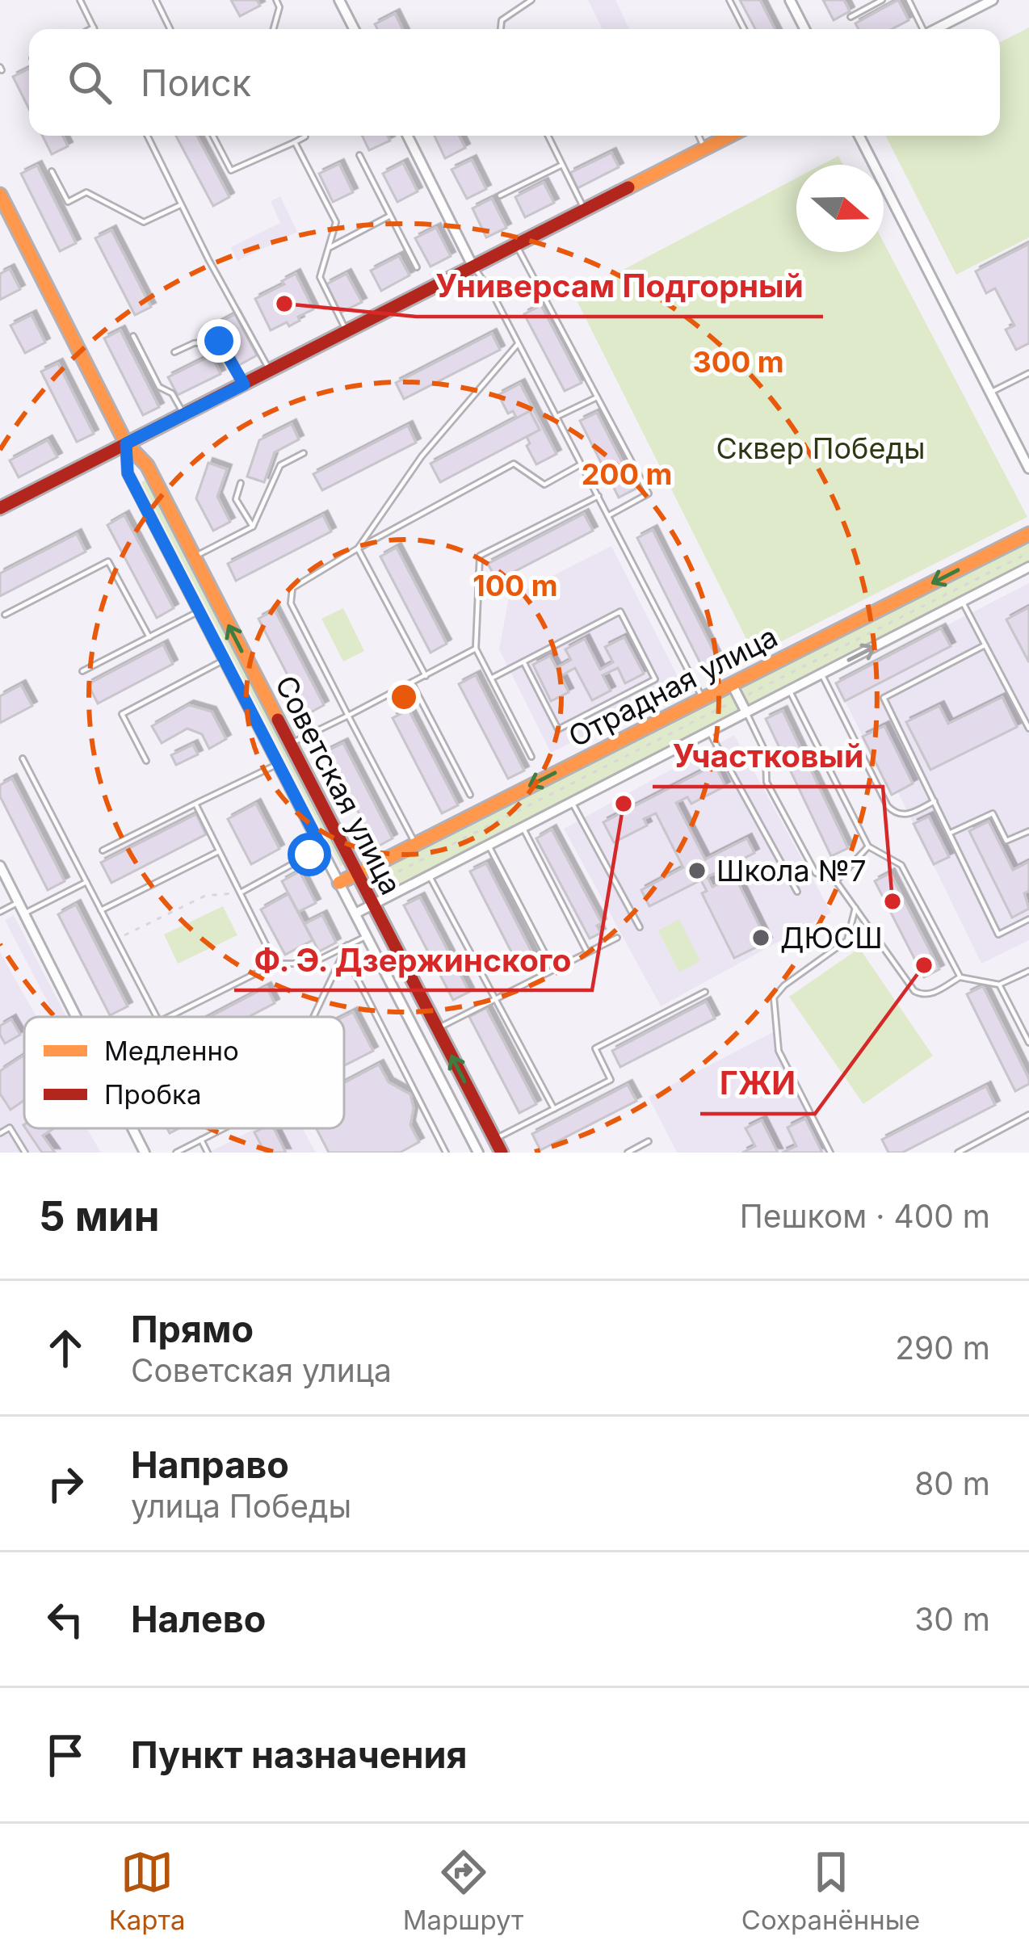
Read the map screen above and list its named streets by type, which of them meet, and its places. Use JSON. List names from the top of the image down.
{
  "streets": {
    "street": ["Отрадная улица", "Советская улица"]
  },
  "crossings": [
    ["Отрадная улица", "Советская улица"]
  ],
  "parks": ["Сквер Победы"],
  "places": [
    "Универсам Подгорный",
    "Ф. Э. Дзержинского",
    "Школа №7",
    "Участковый",
    "ДЮСШ",
    "ГЖИ"
  ],
  "legend": ["Медленно", "Пробка"],
  "north": "right",
  "page": {
    "search": "Поиск",
    "heading": ["5 мин", "Пешком · 400 m"],
    "list": [
      ["Прямо", "Советская улица", "290 m"],
      ["Направо", "улица Победы", "80 m"],
      ["Налево", "30 m"],
      "Пункт назначения"
    ],
    "nav": ["Карта", "Маршрут", "Сохранённые"]
  },
  "rings": ["300 m", "200 m", "100 m"]
}
